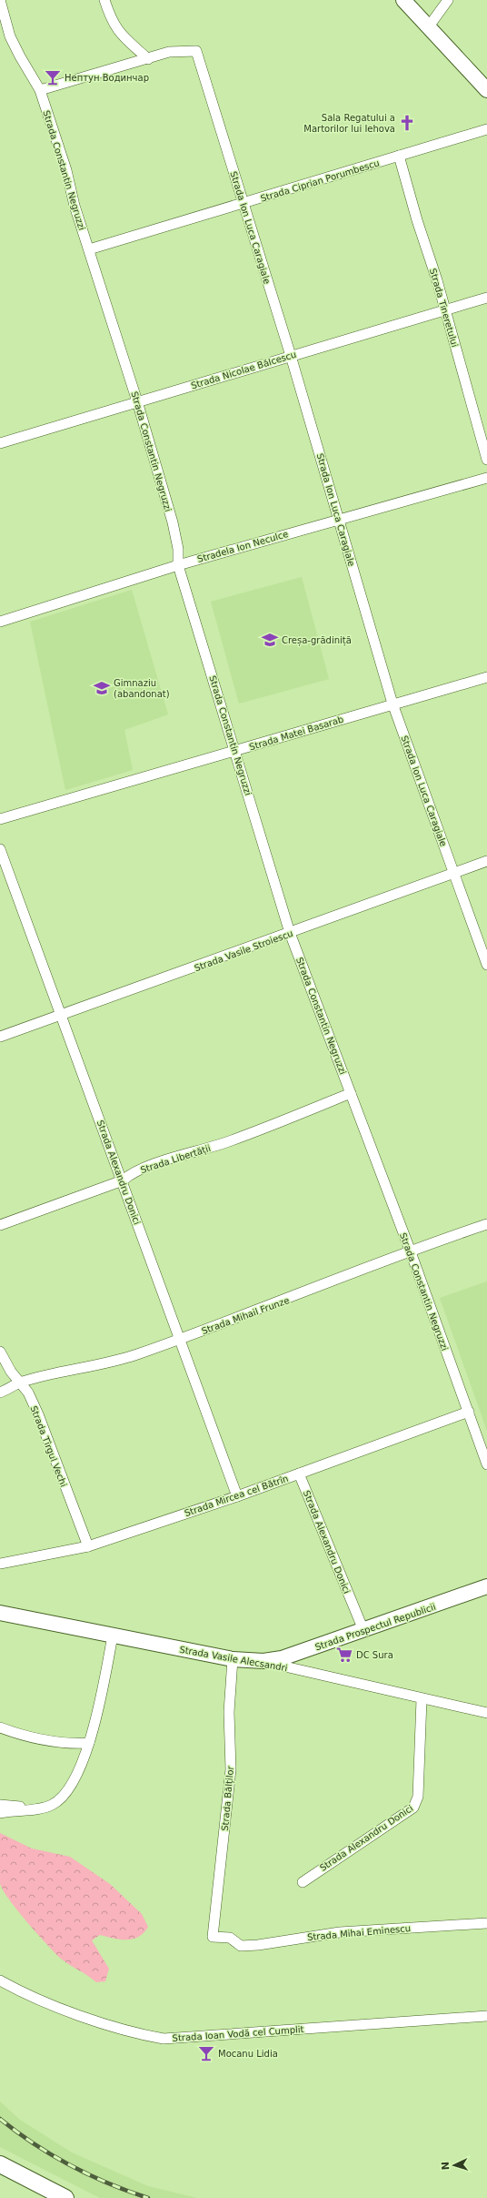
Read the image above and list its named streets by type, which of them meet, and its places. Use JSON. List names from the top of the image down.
{
  "streets": {
    "main road": ["Strada Prospectul Republicii", "Strada Vasile Alecsandri"],
    "street": [
      "Strada Constantin Negruzzi",
      "Strada Ciprian Porumbescu",
      "Strada Ion Luca Caragiale",
      "Strada Tineretului",
      "Strada Nicolae Bălcescu",
      "Stradela Ion Neculce",
      "Strada Matei Basarab",
      "Strada Vasile Stroiescu",
      "Strada Libertății",
      "Strada Alexandru Donici",
      "Strada Mihail Frunze",
      "Strada Tîrgul Vechi",
      "Strada Mircea cel Bătrîn",
      "Strada Bălților",
      "Strada Mihai Eminescu",
      "Strada Ioan Vodă cel Cumplit"
    ]
  },
  "crossings": [
    ["Strada Constantin Negruzzi", "Strada Ciprian Porumbescu"],
    ["Strada Constantin Negruzzi", "Strada Nicolae Bălcescu"],
    ["Strada Constantin Negruzzi", "Stradela Ion Neculce"],
    ["Strada Constantin Negruzzi", "Strada Matei Basarab"],
    ["Strada Constantin Negruzzi", "Strada Vasile Stroiescu"],
    ["Strada Constantin Negruzzi", "Strada Libertății"],
    ["Strada Constantin Negruzzi", "Strada Mihail Frunze"],
    ["Strada Constantin Negruzzi", "Strada Mircea cel Bătrîn"],
    ["Strada Ciprian Porumbescu", "Strada Ion Luca Caragiale"],
    ["Strada Ciprian Porumbescu", "Strada Tineretului"],
    ["Strada Ion Luca Caragiale", "Strada Nicolae Bălcescu"],
    ["Strada Ion Luca Caragiale", "Stradela Ion Neculce"],
    ["Strada Ion Luca Caragiale", "Strada Matei Basarab"],
    ["Strada Ion Luca Caragiale", "Strada Vasile Stroiescu"],
    ["Strada Tineretului", "Strada Nicolae Bălcescu"],
    ["Strada Vasile Stroiescu", "Strada Alexandru Donici"],
    ["Strada Libertății", "Strada Alexandru Donici"],
    ["Strada Alexandru Donici", "Strada Mihail Frunze"],
    ["Strada Alexandru Donici", "Strada Mircea cel Bătrîn"],
    ["Strada Alexandru Donici", "Strada Prospectul Republicii"],
    ["Strada Alexandru Donici", "Strada Vasile Alecsandri"],
    ["Strada Mihail Frunze", "Strada Tîrgul Vechi"],
    ["Strada Tîrgul Vechi", "Strada Mircea cel Bătrîn"],
    ["Strada Prospectul Republicii", "Strada Vasile Alecsandri"],
    ["Strada Vasile Alecsandri", "Strada Bălților"],
    ["Strada Bălților", "Strada Mihai Eminescu"]
  ],
  "places": {
    "bar": ["Нептун Водинчар", "Mocanu Lidia"],
    "church": ["Sala Regatului a Martorilor lui Iehova"],
    "school or university": ["Creșa-grădiniță", "Gimnaziu (abandonat)"],
    "supermarket": ["DC Sura"]
  },
  "north": "left"
}
